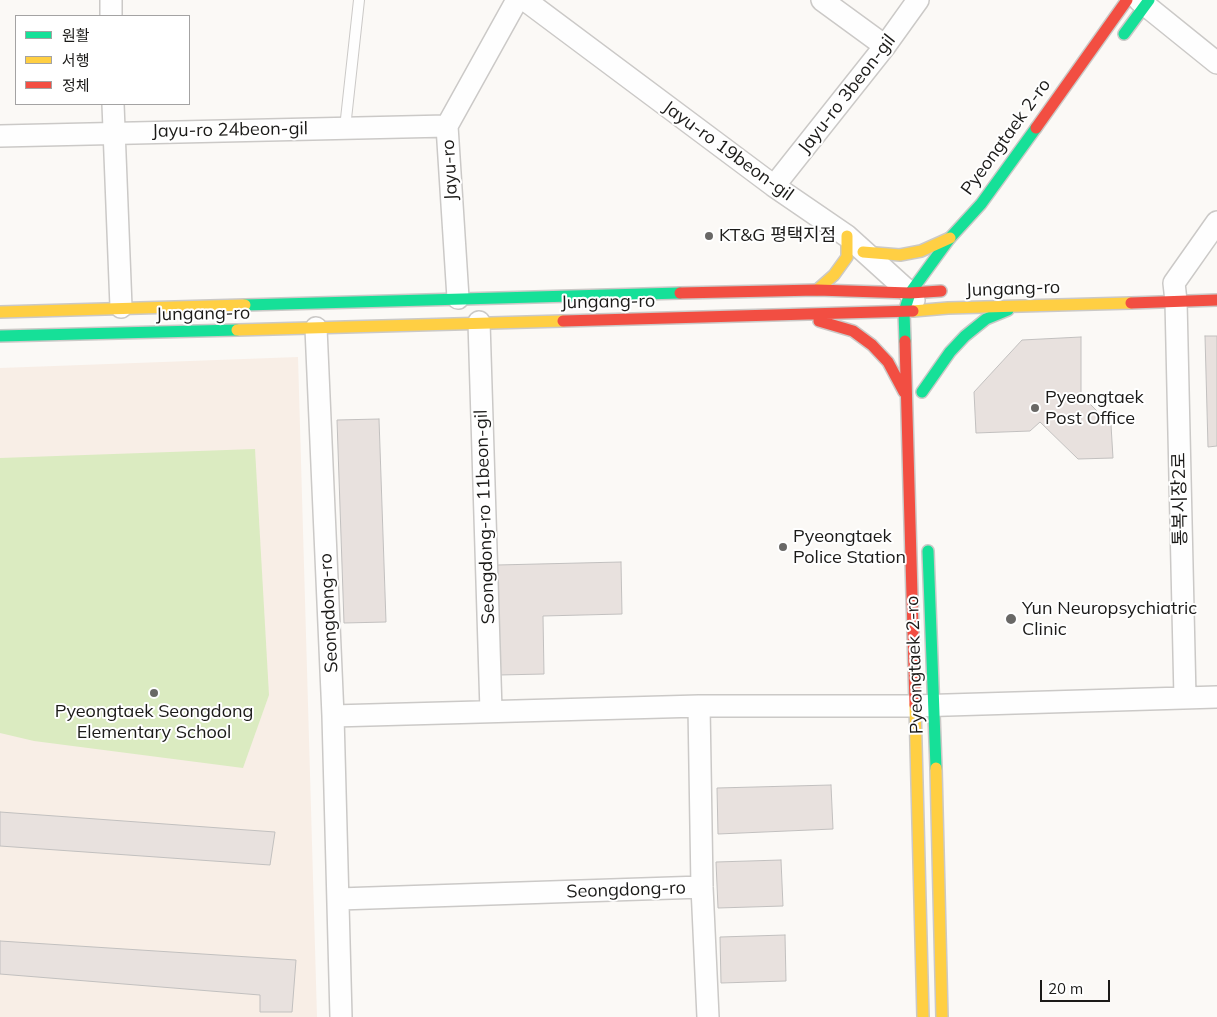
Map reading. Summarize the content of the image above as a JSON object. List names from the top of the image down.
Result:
{
  "streets": {
    "street": [
      "Jayu-ro 3beon-gil",
      "Jayu-ro 24beon-gil",
      "Pyeongtaek 2-ro",
      "Jayu-ro 19beon-gil",
      "Jayu-ro",
      "Jungang-ro",
      "통복시장2로",
      "Seongdong-ro 11beon-gil",
      "Seongdong-ro"
    ]
  },
  "crossings": [
    ["Jayu-ro 3beon-gil", "Jayu-ro 19beon-gil"],
    ["Jayu-ro 24beon-gil", "Jayu-ro"],
    ["Pyeongtaek 2-ro", "Jayu-ro 19beon-gil"],
    ["Pyeongtaek 2-ro", "Jungang-ro"],
    ["Jayu-ro 19beon-gil", "Jungang-ro"],
    ["Jayu-ro", "Jungang-ro"],
    ["Jungang-ro", "통복시장2로"],
    ["Jungang-ro", "Seongdong-ro 11beon-gil"],
    ["Jungang-ro", "Seongdong-ro"]
  ],
  "places": [
    "KT&G 평택지점",
    "Pyeongtaek Post Office",
    "Pyeongtaek Police Station",
    "Yun Neuropsychiatric Clinic",
    "Pyeongtaek Seongdong Elementary School"
  ],
  "legend": ["원활", "서행", "정체"],
  "scale_bar": "20 m"
}
